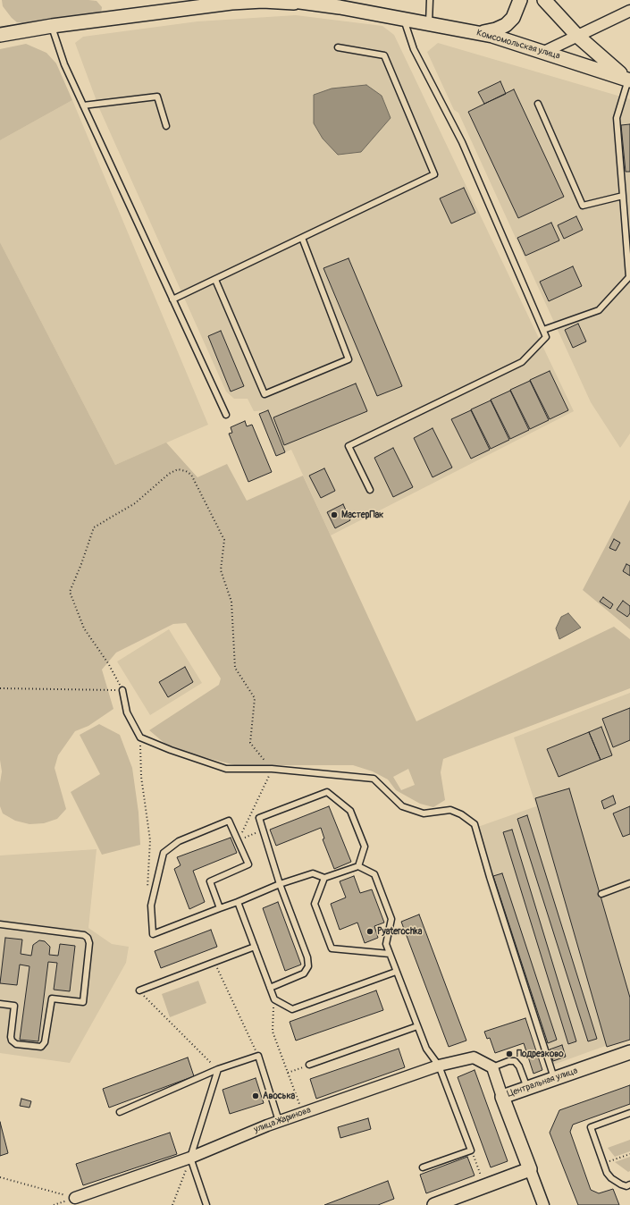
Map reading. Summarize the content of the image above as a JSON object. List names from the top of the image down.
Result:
{
  "streets": {
    "street": ["Комсомольская улица", "Центральная улица", "улица Жаринова"]
  },
  "places": [
    "МастерПак",
    "Pyaterochka",
    "Подрезково",
    "Авоська"
  ]
}
